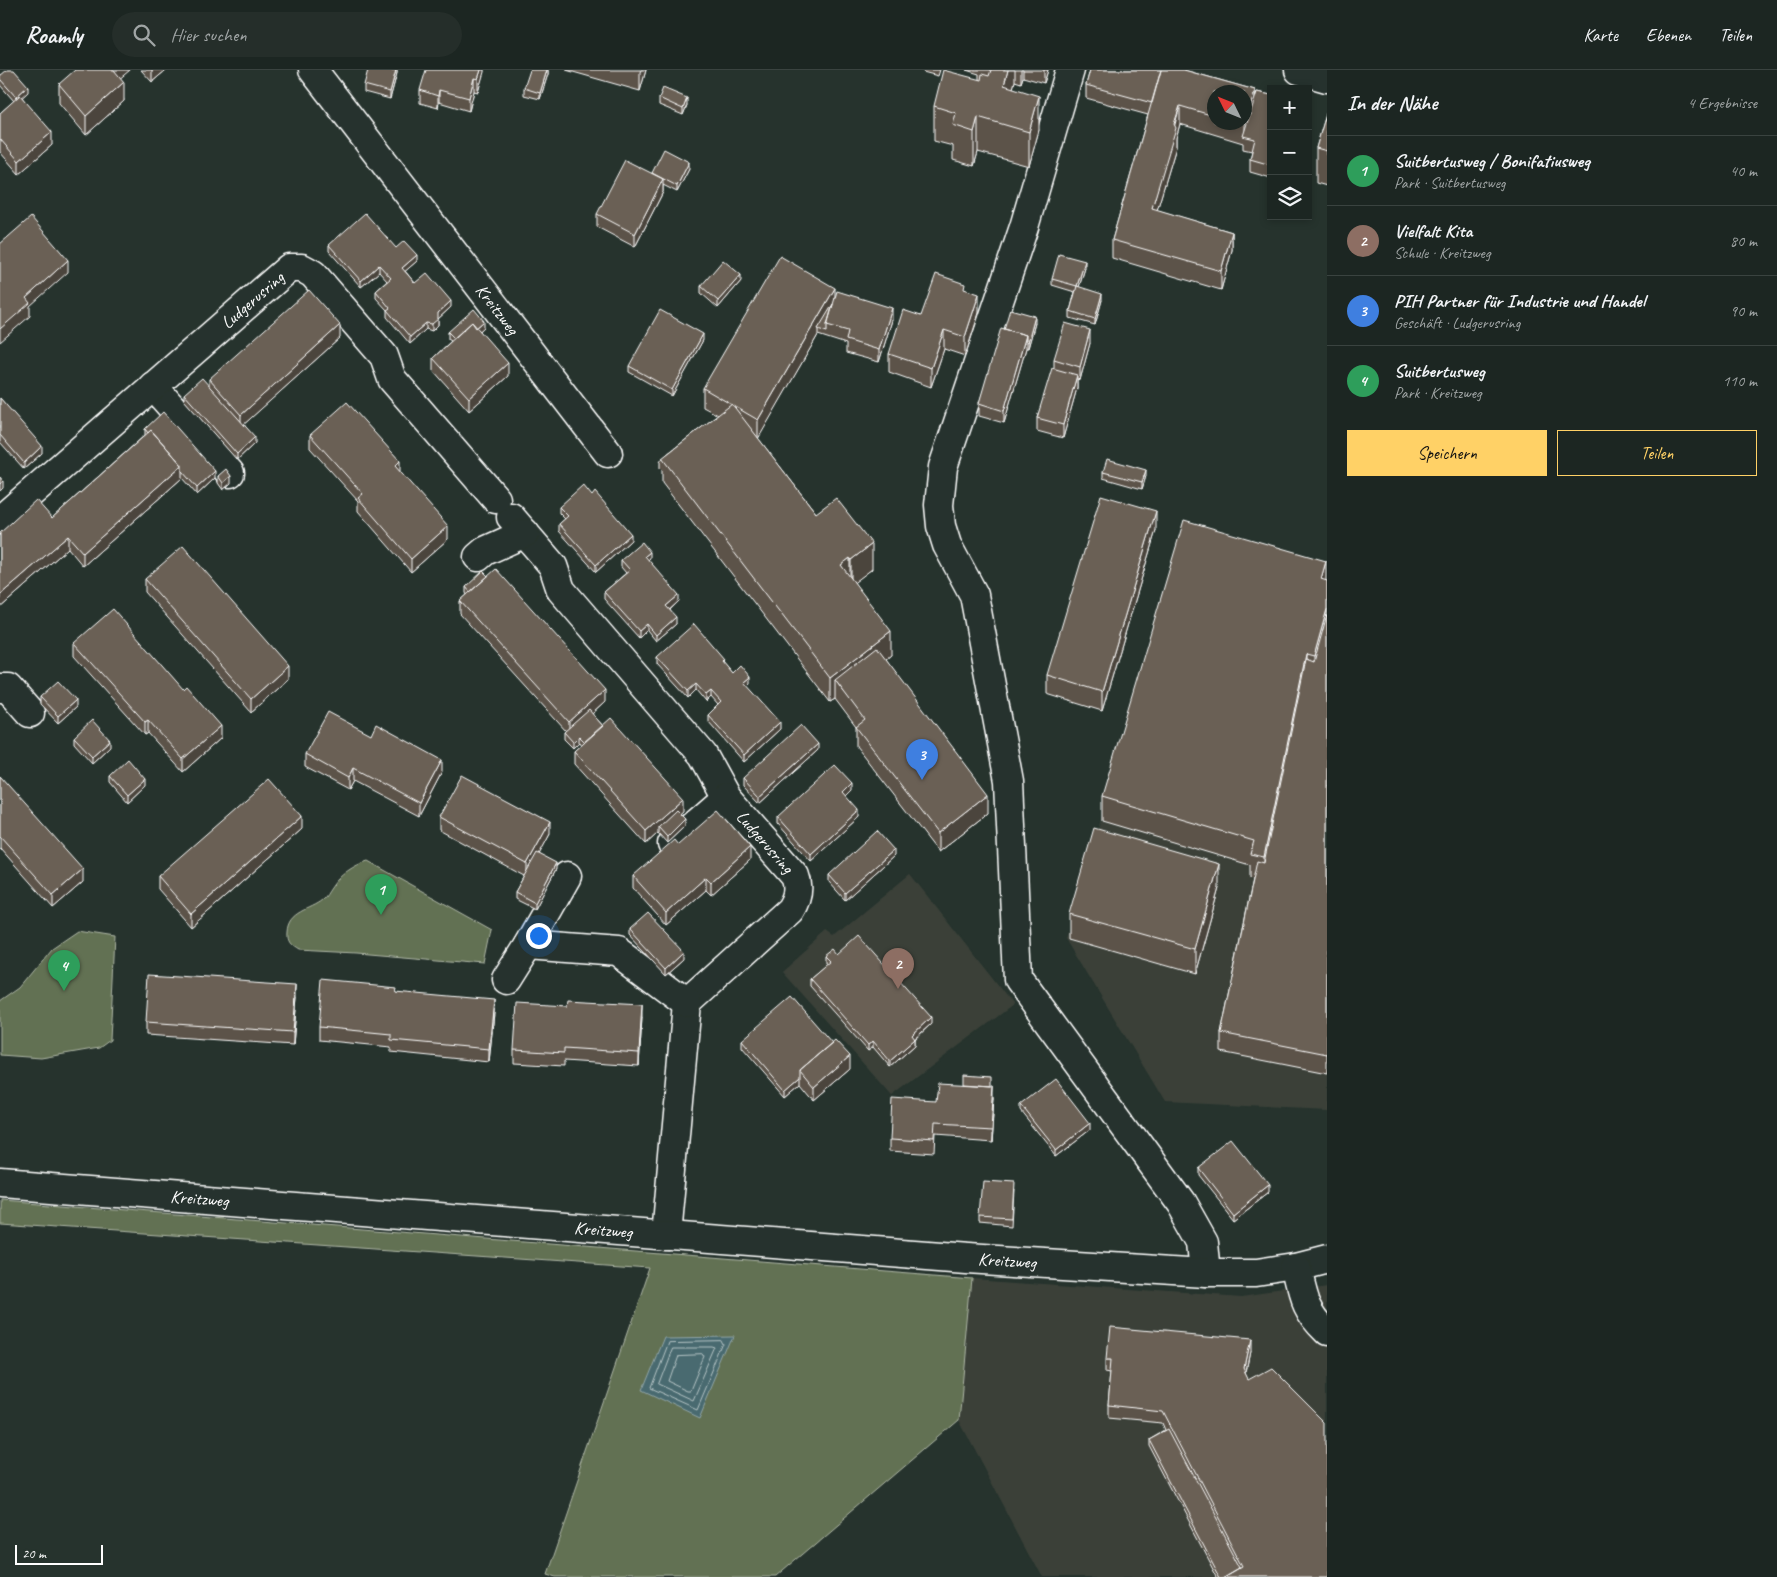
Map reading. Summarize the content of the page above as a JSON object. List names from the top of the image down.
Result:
{
  "streets": {
    "street": ["Ludgerusring", "Kreitzweg"]
  },
  "scale_bar": "20 m",
  "north": "top left",
  "page": {
    "header": "Roamly",
    "search": "Hier suchen",
    "nav": ["Karte", "Ebenen", "Teilen"],
    "heading": ["In der Nähe", "4 Ergebnisse"],
    "map_buttons": ["+", "−"],
    "list": [
      {
        "mark": "1",
        "name": "Suitbertusweg / Bonifatiusweg",
        "note": "Park · Suitbertusweg",
        "value": "40 m"
      },
      {
        "mark": "2",
        "name": "Vielfalt Kita",
        "note": "Schule · Kreitzweg",
        "value": "80 m"
      },
      {
        "mark": "3",
        "name": "PIH Partner für Industrie und Handel",
        "note": "Geschäft · Ludgerusring",
        "value": "90 m"
      },
      {
        "mark": "4",
        "name": "Suitbertusweg",
        "note": "Park · Kreitzweg",
        "value": "110 m"
      }
    ],
    "buttons": ["Speichern", "Teilen"],
    "pins": [
      "3",
      "1",
      "2",
      "4"
    ],
    "scale": "20 m"
  }
}
